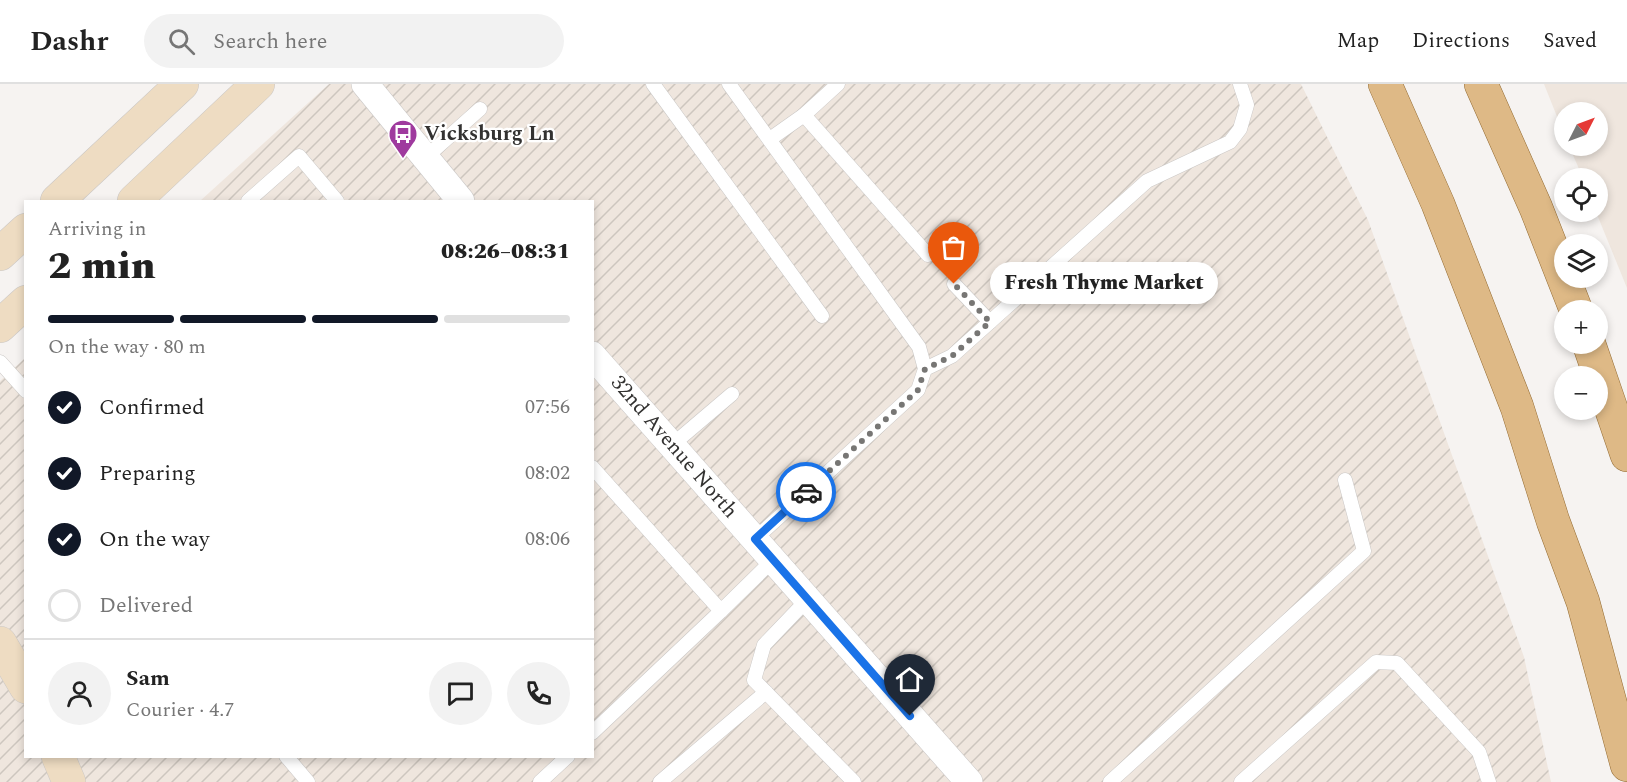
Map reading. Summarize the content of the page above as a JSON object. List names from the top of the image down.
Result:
{
  "streets": {
    "street": ["32nd Avenue North"]
  },
  "places": {
    "bus stop": ["Vicksburg Ln"],
    "other": ["Fresh Thyme Market"]
  },
  "north": "top right",
  "page": {
    "header": "Dashr",
    "search": "Search here",
    "nav": ["Map", "Directions", "Saved"],
    "map_buttons": ["+", "−"],
    "heading": ["2 min", "Arriving in", "08:26–08:31"],
    "panel": ["Sam", "Courier · 4.7"],
    "bubble": "Fresh Thyme Market",
    "bar": "On the way · 80 m",
    "list": [
      ["Confirmed", "07:56"],
      ["Preparing", "08:02"],
      ["On the way", "08:06"],
      "Delivered"
    ]
  }
}
